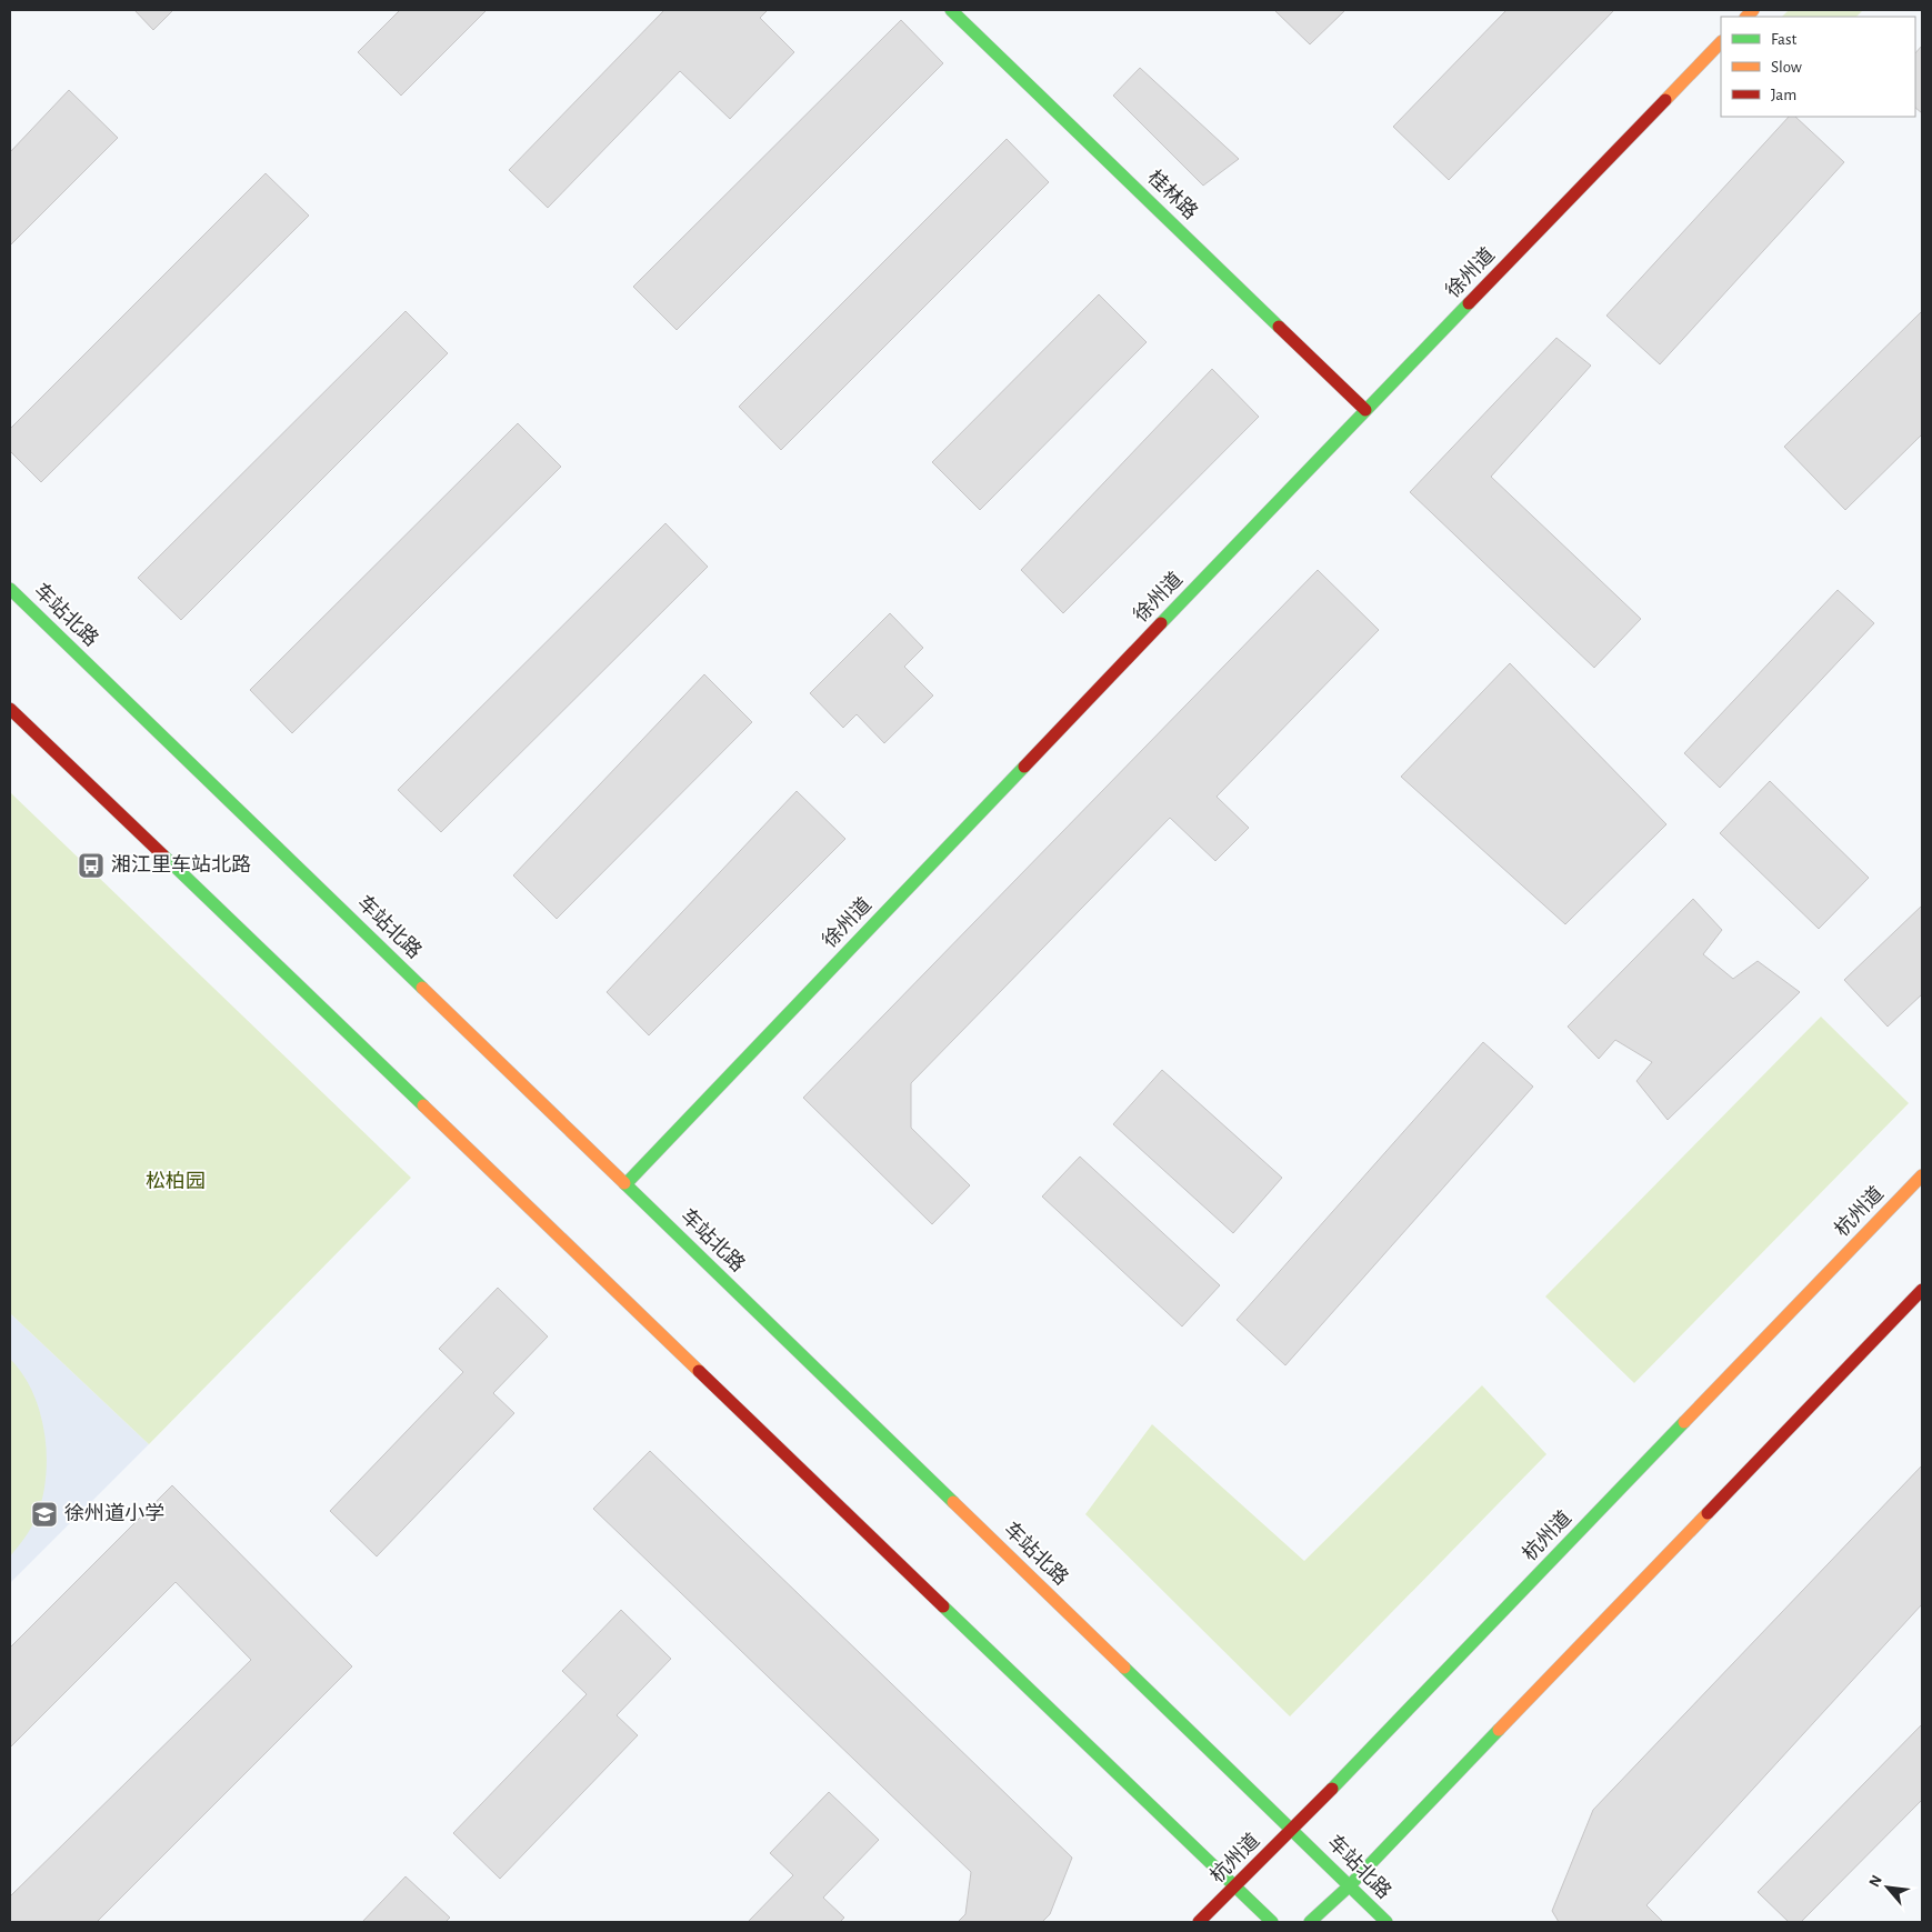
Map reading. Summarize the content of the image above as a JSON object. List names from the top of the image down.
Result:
{
  "streets": {
    "main road": [
      "桂林路",
      "徐州道",
      "车站北路",
      "杭州道"
    ]
  },
  "crossings": [
    ["桂林路", "徐州道"],
    ["徐州道", "车站北路"],
    ["车站北路", "杭州道"]
  ],
  "parks": ["松柏园"],
  "places": {
    "bus stop": ["湘江里车站北路"],
    "school or university": ["徐州道小学"]
  },
  "legend": ["Fast", "Slow", "Jam"],
  "north": "top left"
}
